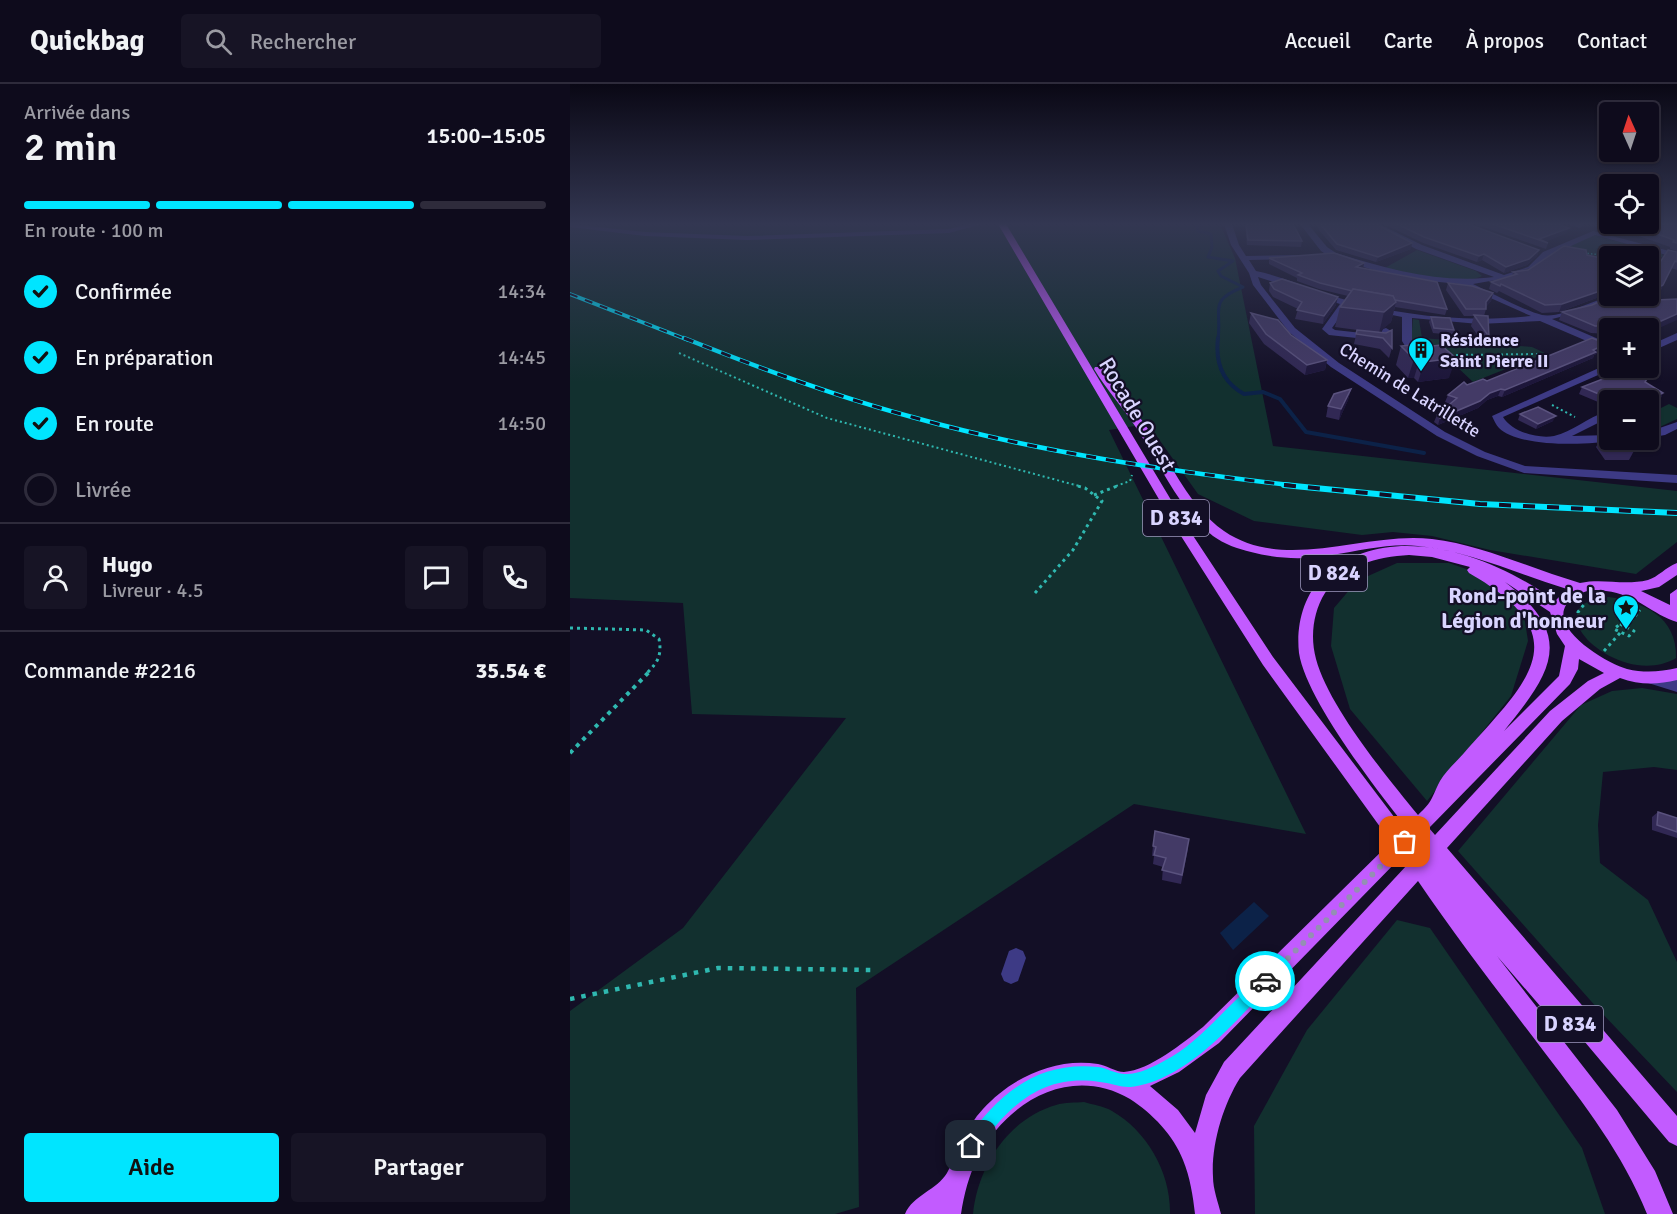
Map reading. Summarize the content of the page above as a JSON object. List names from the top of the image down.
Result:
{
  "streets": {
    "main road": ["Rocade Ouest", "D 834", "D 824"],
    "street": ["Chemin de Latrillette"]
  },
  "crossings": [
    ["Rocade Ouest", "D 824"],
    ["D 834", "D 824"]
  ],
  "places": {
    "building": ["Résidence Saint Pierre II"],
    "place": ["Rond-point de la Légion d'honneur"]
  },
  "north": "top",
  "page": {
    "header": "Quickbag",
    "search": "Rechercher",
    "nav": [
      "Accueil",
      "Carte",
      "À propos",
      "Contact"
    ],
    "heading": ["2 min", "Arrivée dans", "15:00–15:05"],
    "panel": [
      "Hugo",
      "Livreur · 4.5",
      "Commande #2216",
      "35.54 €"
    ],
    "map_buttons": ["+", "−"],
    "bar": "En route · 100 m",
    "list": [
      ["Confirmée", "14:34"],
      ["En préparation", "14:45"],
      ["En route", "14:50"],
      "Livrée"
    ],
    "buttons": ["Aide", "Partager"]
  }
}
